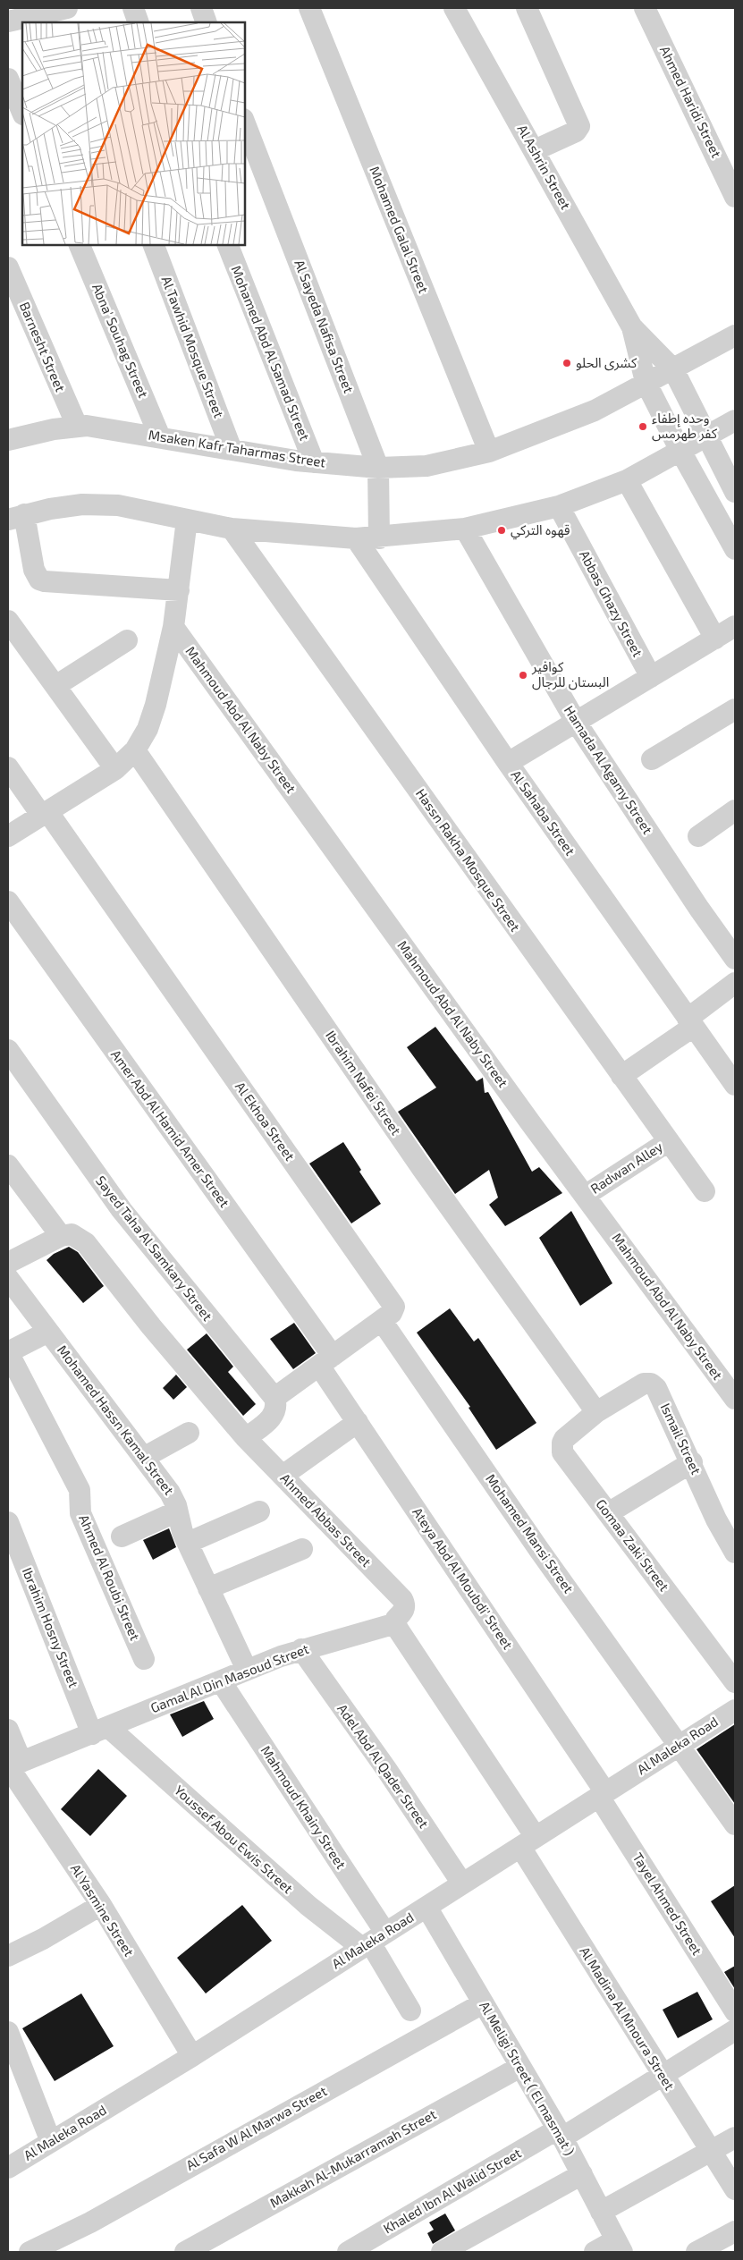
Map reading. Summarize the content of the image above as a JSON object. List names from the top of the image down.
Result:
{
  "streets": {
    "street": [
      "Ahmed Haridi Street",
      "Al Ashrin Street",
      "Mohamed Galal Street",
      "Al Sayeda Nafisa Street",
      "Abna' Souhag Street",
      "Barnesht Street",
      "Al Tawhid Mosque Street",
      "Mohamed Abd Al Samad Street",
      "Msaken Kafr Taharmas Street",
      "Abbas Ghazy Street",
      "Mahmoud Abd Al Naby Street",
      "Hamada Al Agamy Street",
      "Al Sahaba Street",
      "Hassn Rakha Mosque Street",
      "Ibrahim Nafei Street",
      "Al Ekhoa Street",
      "Amer Abd Al Hamid Amer Street",
      "Radwan Alley",
      "Sayed Taha Al Samkary Street",
      "Mohamed Hassn Kamal Street",
      "Ismail Street",
      "Ahmed Abbas Street",
      "Mohamed Mansi Street",
      "Gomaa Zaki Street",
      "Ahmed Al Roubi Street",
      "Ateya Abd Al Moubdi' Street",
      "Ibrahim Hosny Street",
      "Gamal Al Din Masoud Street",
      "Al Maleka Road",
      "Adel Abd Al Qader Street",
      "Mahmoud Khairy Street",
      "Youssef Abou Ewis Street",
      "Tayel Ahmed Street",
      "Al Yasmine Street",
      "Al Madina Al Mnoura Street",
      "Al Meligi Street ( El masmat )",
      "Al Safa W Al Marwa Street",
      "Makkah Al-Mukarramah Street",
      "Khaled Ibn Al Walid Street"
    ]
  },
  "crossings": [
    ["Al Ashrin Street", "Msaken Kafr Taharmas Street"],
    ["Mohamed Galal Street", "Msaken Kafr Taharmas Street"],
    ["Al Sayeda Nafisa Street", "Msaken Kafr Taharmas Street"],
    ["Abna' Souhag Street", "Msaken Kafr Taharmas Street"],
    ["Barnesht Street", "Msaken Kafr Taharmas Street"],
    ["Al Tawhid Mosque Street", "Msaken Kafr Taharmas Street"],
    ["Mohamed Abd Al Samad Street", "Msaken Kafr Taharmas Street"],
    ["Mahmoud Abd Al Naby Street", "Radwan Alley"],
    ["Hassn Rakha Mosque Street", "Radwan Alley"],
    ["Ibrahim Nafei Street", "Ismail Street"],
    ["Ibrahim Nafei Street", "Gomaa Zaki Street"],
    ["Al Ekhoa Street", "Amer Abd Al Hamid Amer Street"],
    ["Al Ekhoa Street", "Sayed Taha Al Samkary Street"],
    ["Al Ekhoa Street", "Mohamed Mansi Street"],
    ["Al Ekhoa Street", "Ateya Abd Al Moubdi' Street"],
    ["Amer Abd Al Hamid Amer Street", "Ateya Abd Al Moubdi' Street"],
    ["Mohamed Hassn Kamal Street", "Gamal Al Din Masoud Street"],
    ["Ismail Street", "Gomaa Zaki Street"],
    ["Ahmed Abbas Street", "Gamal Al Din Masoud Street"],
    ["Mohamed Mansi Street", "Al Maleka Road"],
    ["Ateya Abd Al Moubdi' Street", "Al Maleka Road"],
    ["Ateya Abd Al Moubdi' Street", "Tayel Ahmed Street"],
    ["Ibrahim Hosny Street", "Gamal Al Din Masoud Street"],
    ["Ibrahim Hosny Street", "Youssef Abou Ewis Street"],
    ["Gamal Al Din Masoud Street", "Adel Abd Al Qader Street"],
    ["Gamal Al Din Masoud Street", "Mahmoud Khairy Street"],
    ["Gamal Al Din Masoud Street", "Youssef Abou Ewis Street"],
    ["Gamal Al Din Masoud Street", "Al Yasmine Street"],
    ["Al Maleka Road", "Adel Abd Al Qader Street"],
    ["Al Maleka Road", "Mahmoud Khairy Street"],
    ["Al Maleka Road", "Youssef Abou Ewis Street"],
    ["Al Maleka Road", "Tayel Ahmed Street"],
    ["Al Maleka Road", "Al Yasmine Street"],
    ["Al Maleka Road", "Al Madina Al Mnoura Street"],
    ["Al Maleka Road", "Al Meligi Street ( El masmat )"],
    ["Mahmoud Khairy Street", "Youssef Abou Ewis Street"],
    ["Al Madina Al Mnoura Street", "Khaled Ibn Al Walid Street"],
    ["Al Meligi Street ( El masmat )", "Al Safa W Al Marwa Street"],
    ["Al Meligi Street ( El masmat )", "Makkah Al-Mukarramah Street"],
    ["Al Meligi Street ( El masmat )", "Khaled Ibn Al Walid Street"]
  ],
  "places": [
    "كشرى الحلو",
    "وحده إطفاء كفر طهرمس",
    "قهوه التركي",
    "كوافير البستان للرجال"
  ]
}
